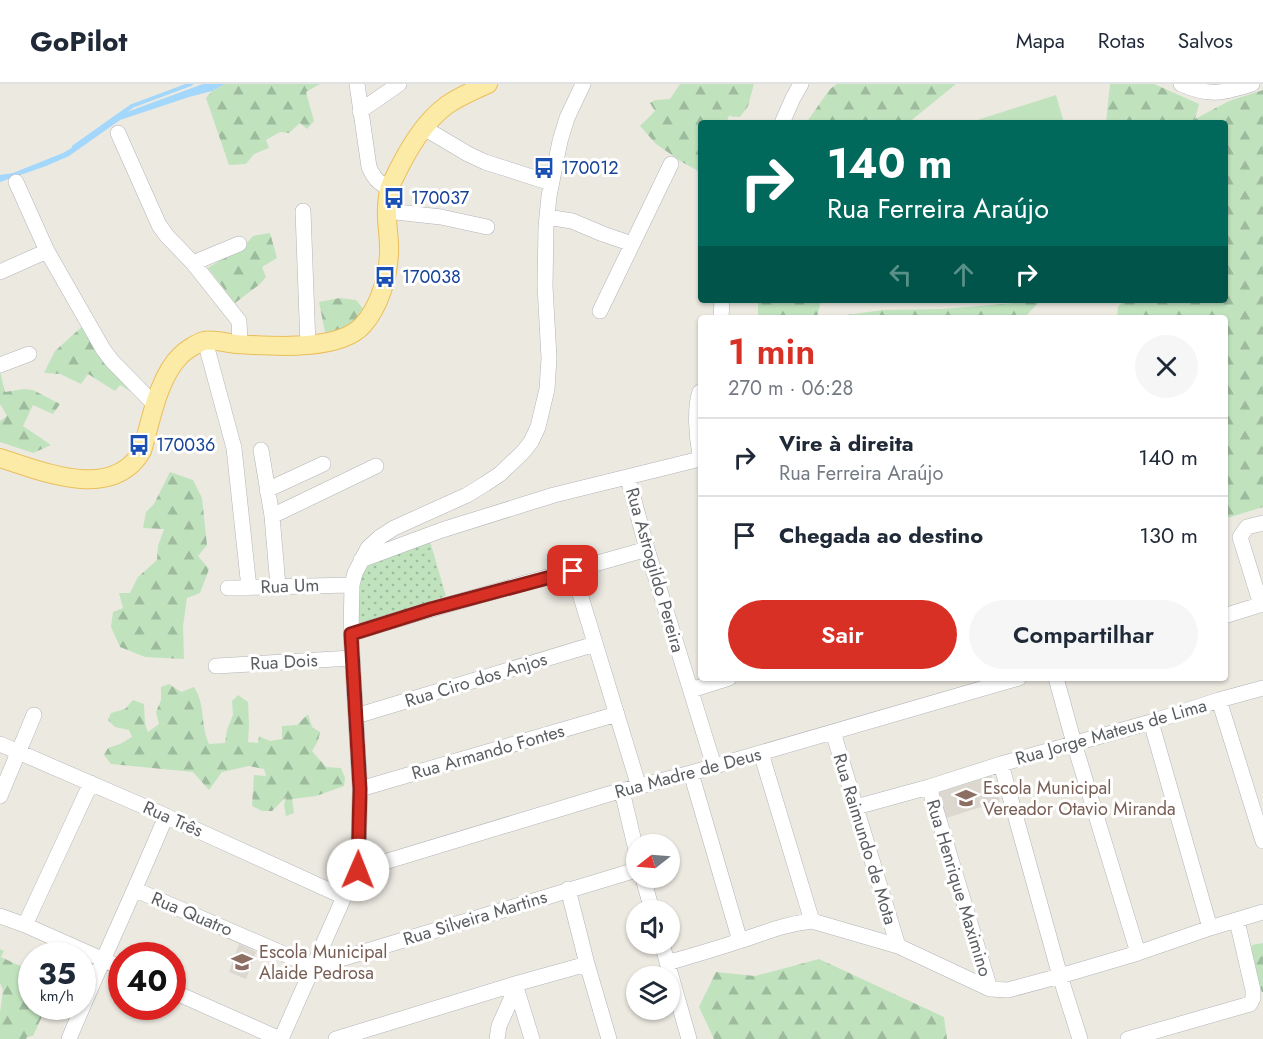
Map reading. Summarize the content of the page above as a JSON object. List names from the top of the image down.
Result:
{
  "streets": {
    "street": [
      "Rua Astrogildo Pereira",
      "Rua Um",
      "Rua Dois",
      "Rua Ciro dos Anjos",
      "Rua Jorge Mateus de Lima",
      "Rua Armando Fontes",
      "Rua Madre de Deus",
      "Rua Três",
      "Rua Raimundo de Mota",
      "Rua Henrique Maximino",
      "Rua Quatro",
      "Rua Silveira Martins"
    ]
  },
  "crossings": [
    ["Rua Astrogildo Pereira", "Rua Madre de Deus"],
    ["Rua Jorge Mateus de Lima", "Rua Raimundo de Mota"],
    ["Rua Jorge Mateus de Lima", "Rua Henrique Maximino"],
    ["Rua Madre de Deus", "Rua Raimundo de Mota"],
    ["Rua Quatro", "Rua Silveira Martins"]
  ],
  "places": {
    "bus stop": [
      "170012",
      "170037",
      "170038",
      "170036"
    ],
    "school or university": ["Escola Municipal Vereador Otavio Miranda", "Escola Municipal Alaide Pedrosa"]
  },
  "north": "left",
  "page": {
    "header": "GoPilot",
    "nav": ["Mapa", "Rotas", "Salvos"],
    "turn": ["140 m", "Rua Ferreira Araújo"],
    "heading": ["1 min", "270 m · 06:28"],
    "list": [
      {
        "name": "Vire à direita",
        "note": "Rua Ferreira Araújo",
        "value": "140 m"
      },
      {
        "name": "Chegada ao destino",
        "value": "130 m"
      }
    ],
    "buttons": ["Sair", "Compartilhar"],
    "speed": "35 km/h",
    "limit": "40"
  }
}
